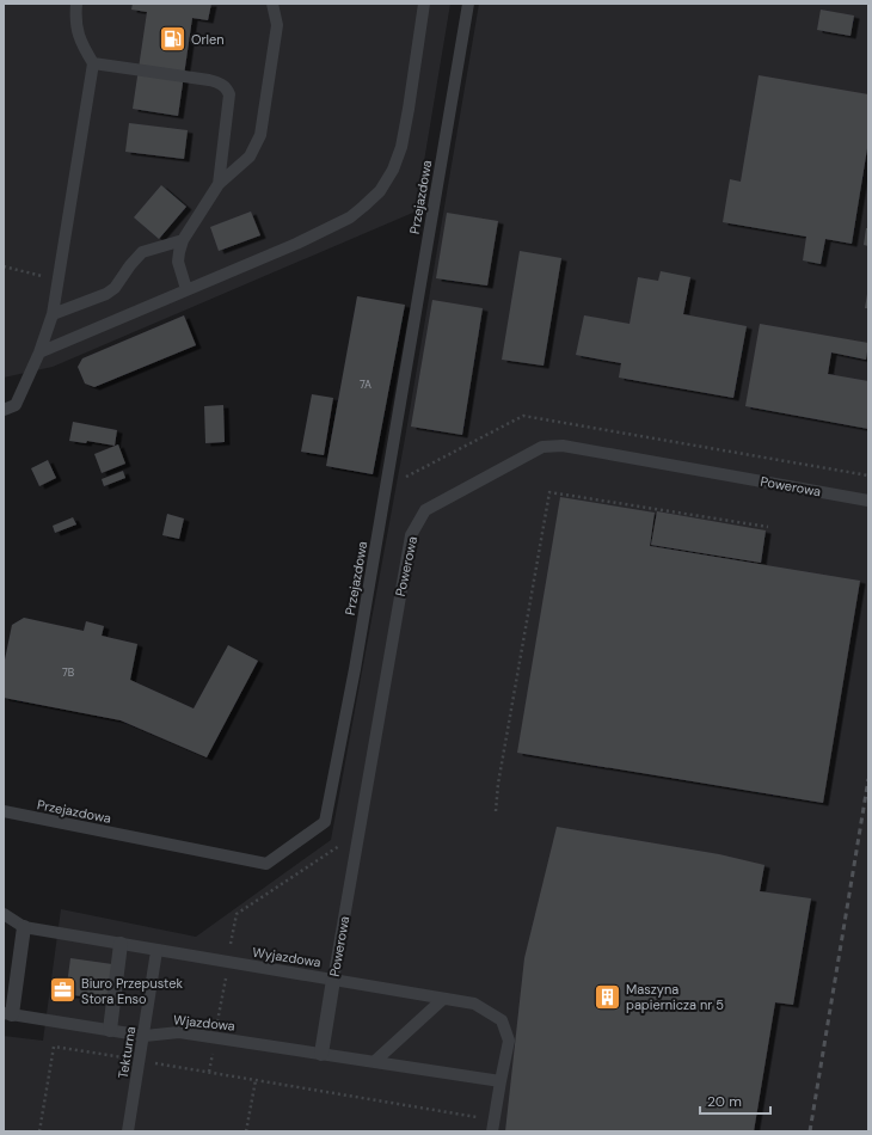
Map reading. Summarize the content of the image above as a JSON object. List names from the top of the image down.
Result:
{
  "streets": {
    "street": ["Powerowa"],
    "lane": [
      "Przejazdowa",
      "Wyjazdowa",
      "Wjazdowa",
      "Tekturna"
    ]
  },
  "crossings": [
    ["Powerowa", "Wyjazdowa"],
    ["Powerowa", "Wjazdowa"],
    ["Wyjazdowa", "Wjazdowa"],
    ["Wyjazdowa", "Tekturna"],
    ["Wjazdowa", "Tekturna"]
  ],
  "places": {
    "fuel station": ["Orlen"],
    "office": ["Biuro Przepustek Stora Enso"],
    "building": ["Maszyna papiernicza nr 5"]
  },
  "house_numbers": ["7A", "7B"],
  "scale_bar": "20 m"
}
